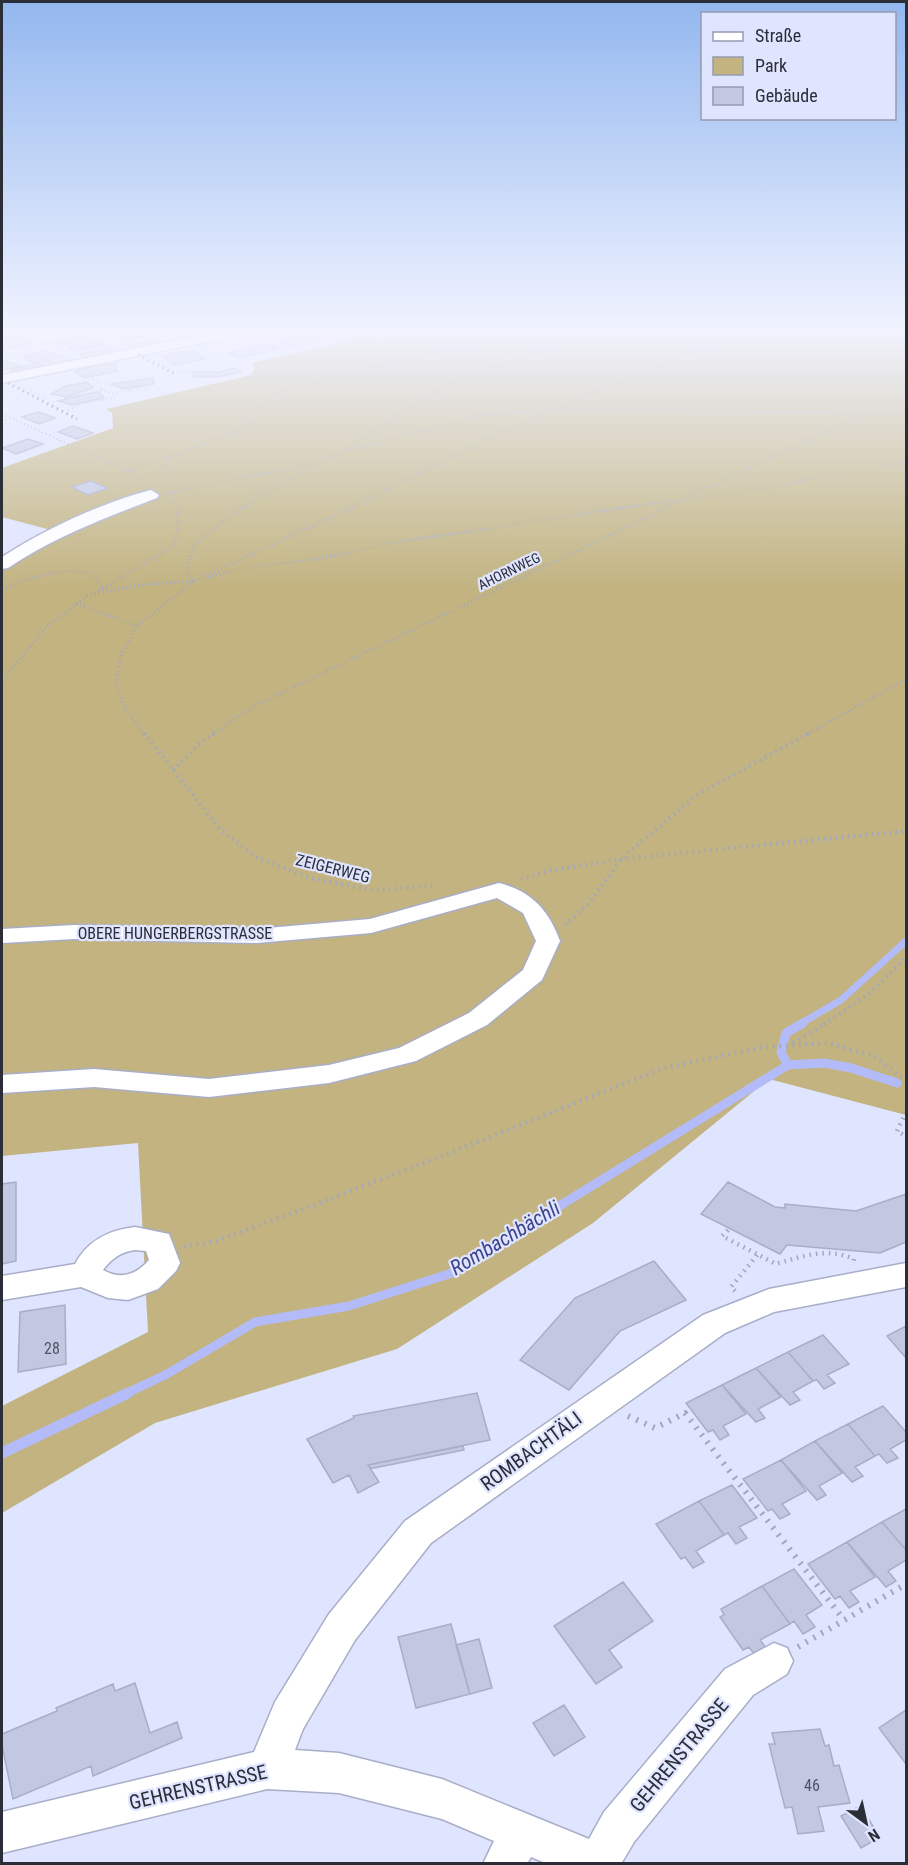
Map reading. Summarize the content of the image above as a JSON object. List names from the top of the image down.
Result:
{
  "streets": {
    "street": ["OBERE HUNGERBERGSTRASSE", "ROMBACHTÄLI", "GEHRENSTRASSE"],
    "path": ["AHORNWEG", "ZEIGERWEG"]
  },
  "crossings": [
    ["AHORNWEG", "ZEIGERWEG"],
    ["ROMBACHTÄLI", "GEHRENSTRASSE"]
  ],
  "water": ["Rombachbächli"],
  "house_numbers": ["28", "46"],
  "legend": ["Straße", "Park", "Gebäude"],
  "north": "bottom right"
}
